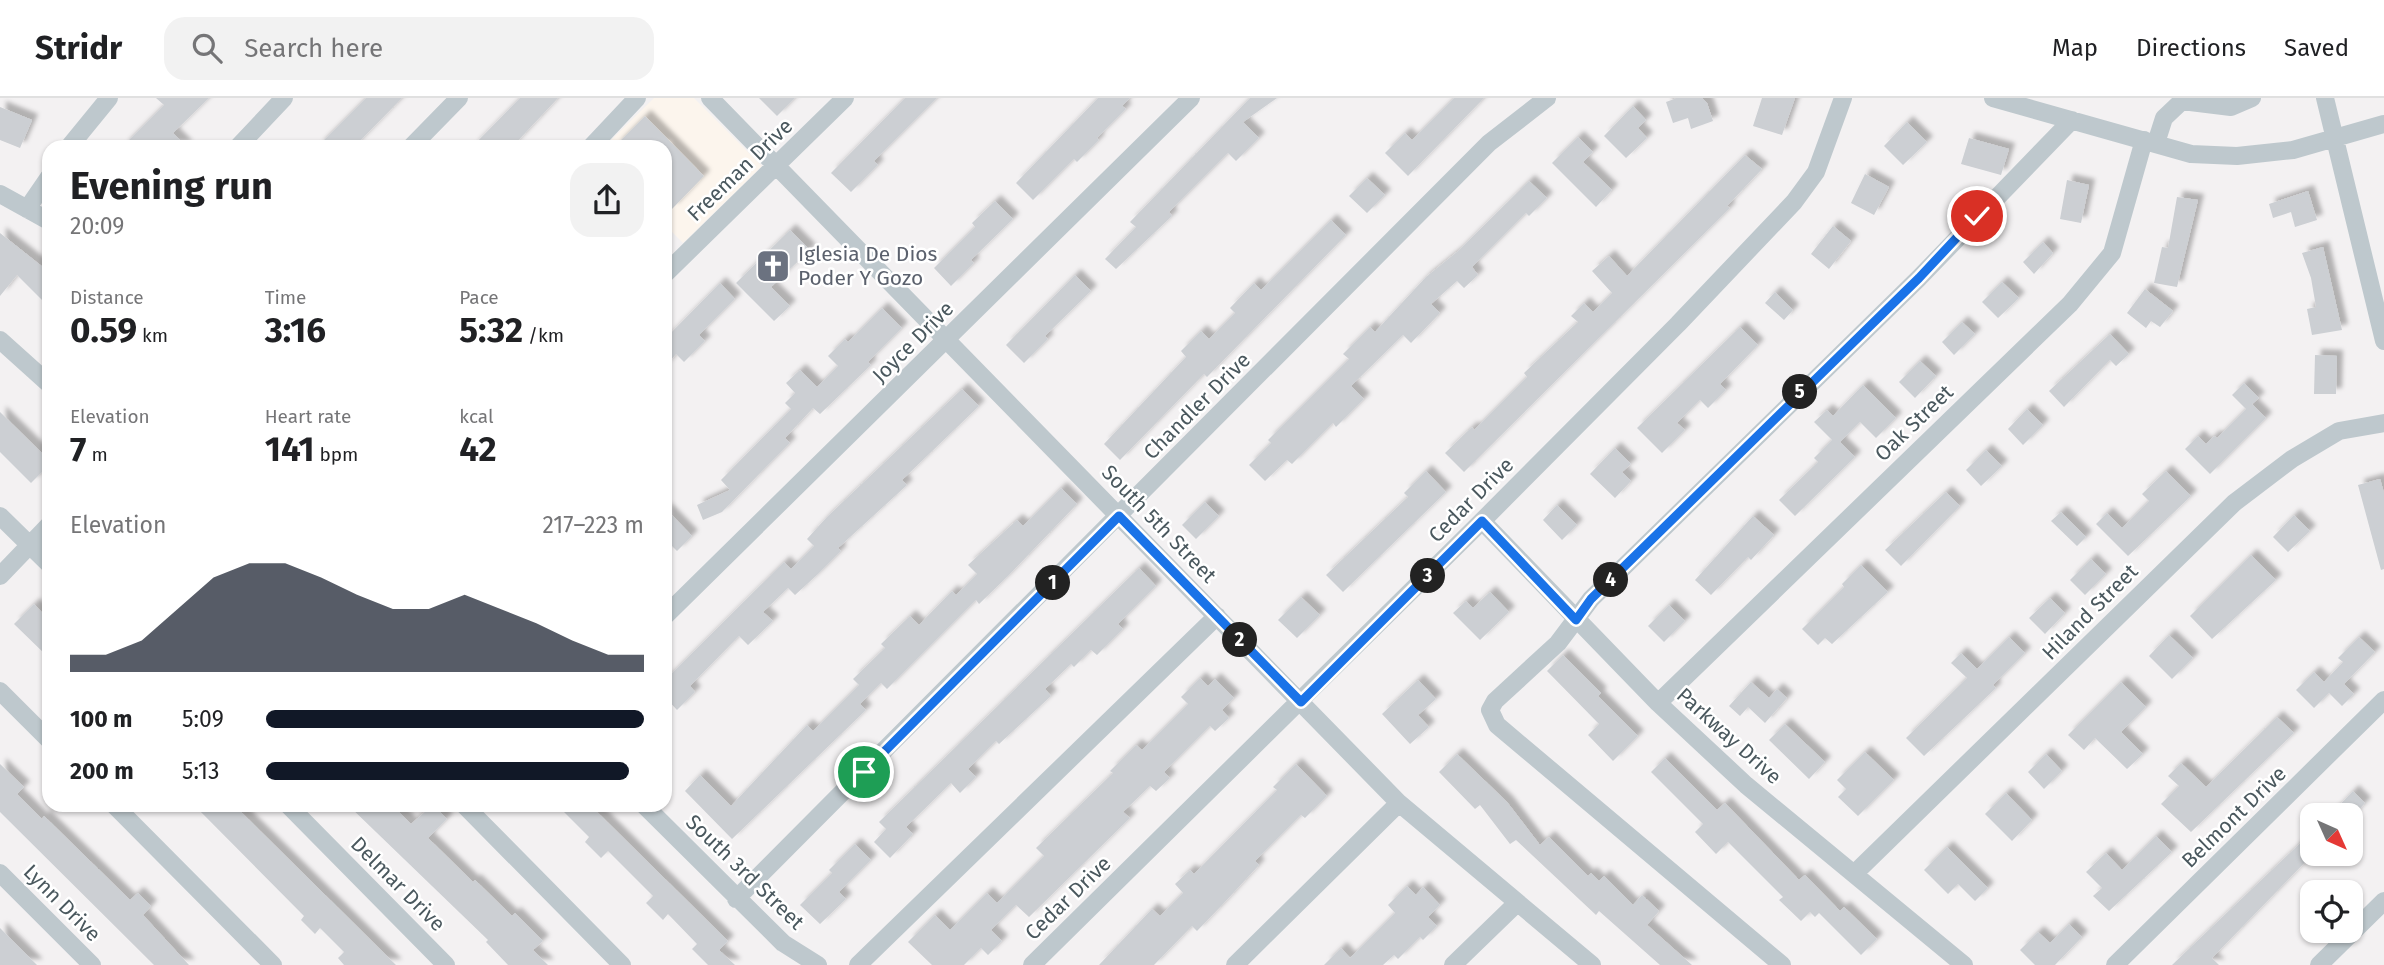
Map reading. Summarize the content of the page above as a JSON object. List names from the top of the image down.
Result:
{
  "streets": {
    "street": [
      "Freeman Drive",
      "Joyce Drive",
      "Chandler Drive",
      "Oak Street",
      "Cedar Drive",
      "South 5th Street",
      "Hiland Street",
      "Parkway Drive",
      "Belmont Drive",
      "South 3rd Street",
      "Delmar Drive",
      "Lynn Drive"
    ]
  },
  "crossings": [
    ["Freeman Drive", "South 5th Street"],
    ["Joyce Drive", "South 5th Street"],
    ["Chandler Drive", "South 5th Street"],
    ["Chandler Drive", "South 3rd Street"],
    ["Oak Street", "Parkway Drive"],
    ["Cedar Drive", "South 5th Street"],
    ["Cedar Drive", "Parkway Drive"],
    ["Hiland Street", "Parkway Drive"]
  ],
  "places": {
    "church": ["Iglesia De Dios Poder Y Gozo"]
  },
  "north": "bottom right",
  "page": {
    "header": "Stridr",
    "search": "Search here",
    "nav": ["Map", "Directions", "Saved"],
    "heading": ["Evening run", "20:09"],
    "stats": [
      ["Distance", "0.59 km"],
      ["Time", "3:16"],
      ["Pace", "5:32 /km"],
      ["Elevation", "7 m"],
      ["Heart rate", "141 bpm"],
      ["kcal", "42"]
    ],
    "pins": [
      "5",
      "3",
      "4",
      "1",
      "2"
    ],
    "chart": ["Elevation", "217–223 m"],
    "list": [
      {
        "name": "100 m",
        "note": "5:09"
      },
      {
        "name": "200 m",
        "note": "5:13"
      }
    ]
  }
}
